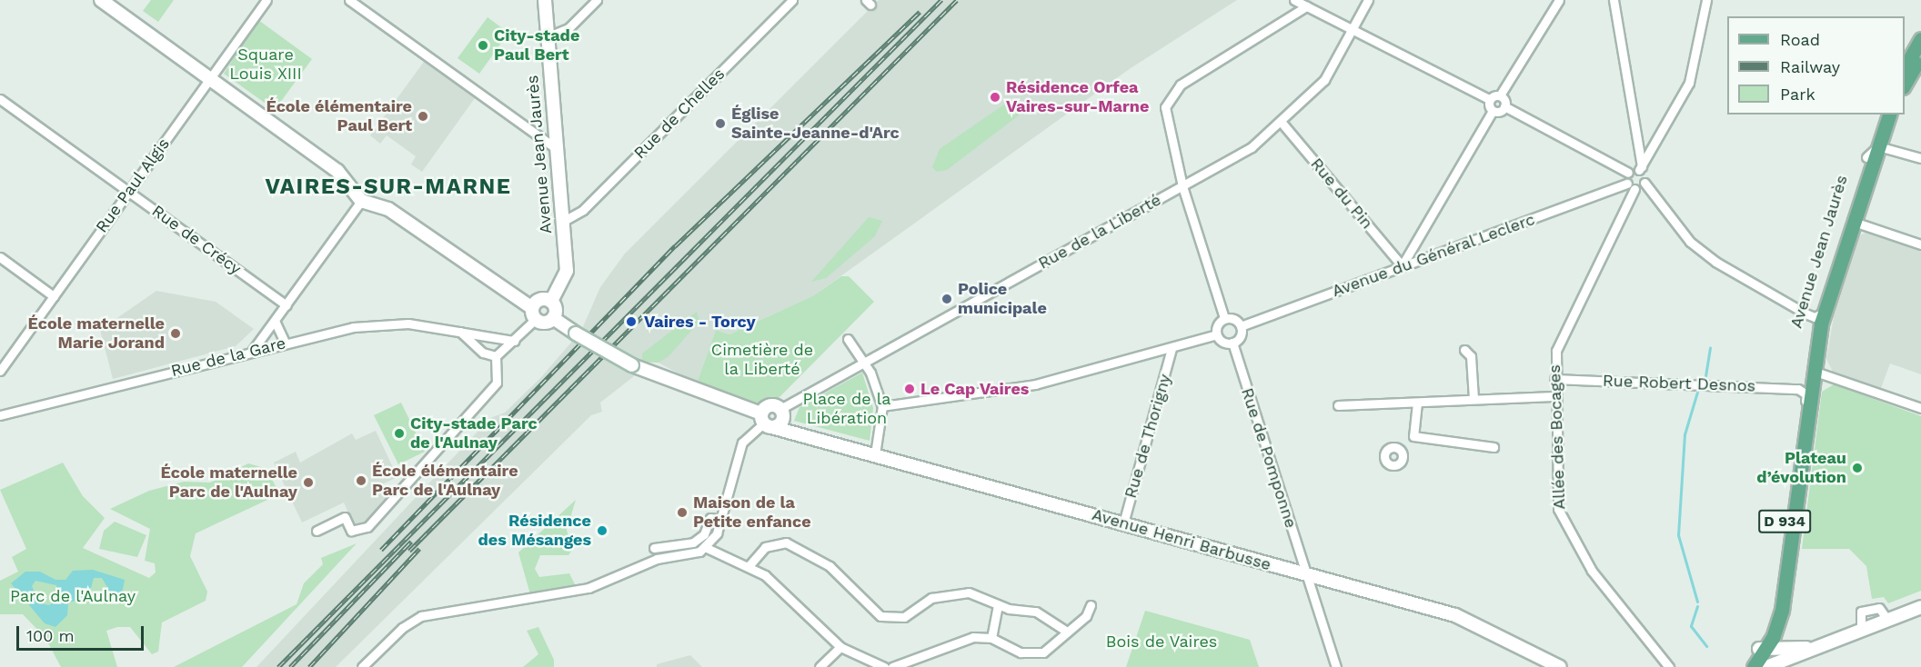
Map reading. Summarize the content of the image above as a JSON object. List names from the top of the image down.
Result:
{
  "streets": {
    "main road": ["Avenue Jean Jaurès", "D 934", "Avenue Henri Barbusse"],
    "street": [
      "Rue de Chelles",
      "Rue Paul Algis",
      "Rue du Pin",
      "Rue de la Liberté",
      "Rue de Crécy",
      "Avenue du Général Leclerc",
      "Rue de la Gare",
      "Rue Robert Desnos",
      "Rue de Thorigny",
      "Allée des Bocages",
      "Rue de Pomponne"
    ]
  },
  "crossings": [
    ["Rue de Chelles", "Avenue Jean Jaurès"],
    ["Avenue Jean Jaurès", "Rue Robert Desnos"],
    ["Avenue Jean Jaurès", "D 934"],
    ["Rue Paul Algis", "Rue de Crécy"],
    ["Rue du Pin", "Rue de la Liberté"],
    ["Rue du Pin", "Avenue du Général Leclerc"],
    ["Rue de la Liberté", "Avenue Henri Barbusse"],
    ["Avenue du Général Leclerc", "Allée des Bocages"],
    ["Rue Robert Desnos", "Allée des Bocages"],
    ["Rue Robert Desnos", "D 934"],
    ["Rue de Thorigny", "Avenue Henri Barbusse"],
    ["Rue de Pomponne", "Avenue Henri Barbusse"]
  ],
  "districts": ["VAIRES-SUR-MARNE"],
  "parks": [
    "Square Louis XIII",
    "Cimetière de la Liberté",
    "Place de la Libération",
    "Parc de l'Aulnay",
    "Bois de Vaires"
  ],
  "places": [
    "City-stade Paul Bert",
    "Résidence Orfea Vaires-sur-Marne",
    "École élémentaire Paul Bert",
    "Église Sainte-Jeanne-d'Arc",
    "Police municipale",
    "Vaires - Torcy",
    "École maternelle Marie Jorand",
    "Le Cap Vaires",
    "City-stade Parc de l'Aulnay",
    "Plateau d’évolution",
    "École élémentaire Parc de l'Aulnay",
    "École maternelle Parc de l'Aulnay",
    "Maison de la Petite enfance",
    "Résidence des Mésanges"
  ],
  "legend": ["Road", "Railway", "Park"],
  "scale_bar": "100 m"
}
